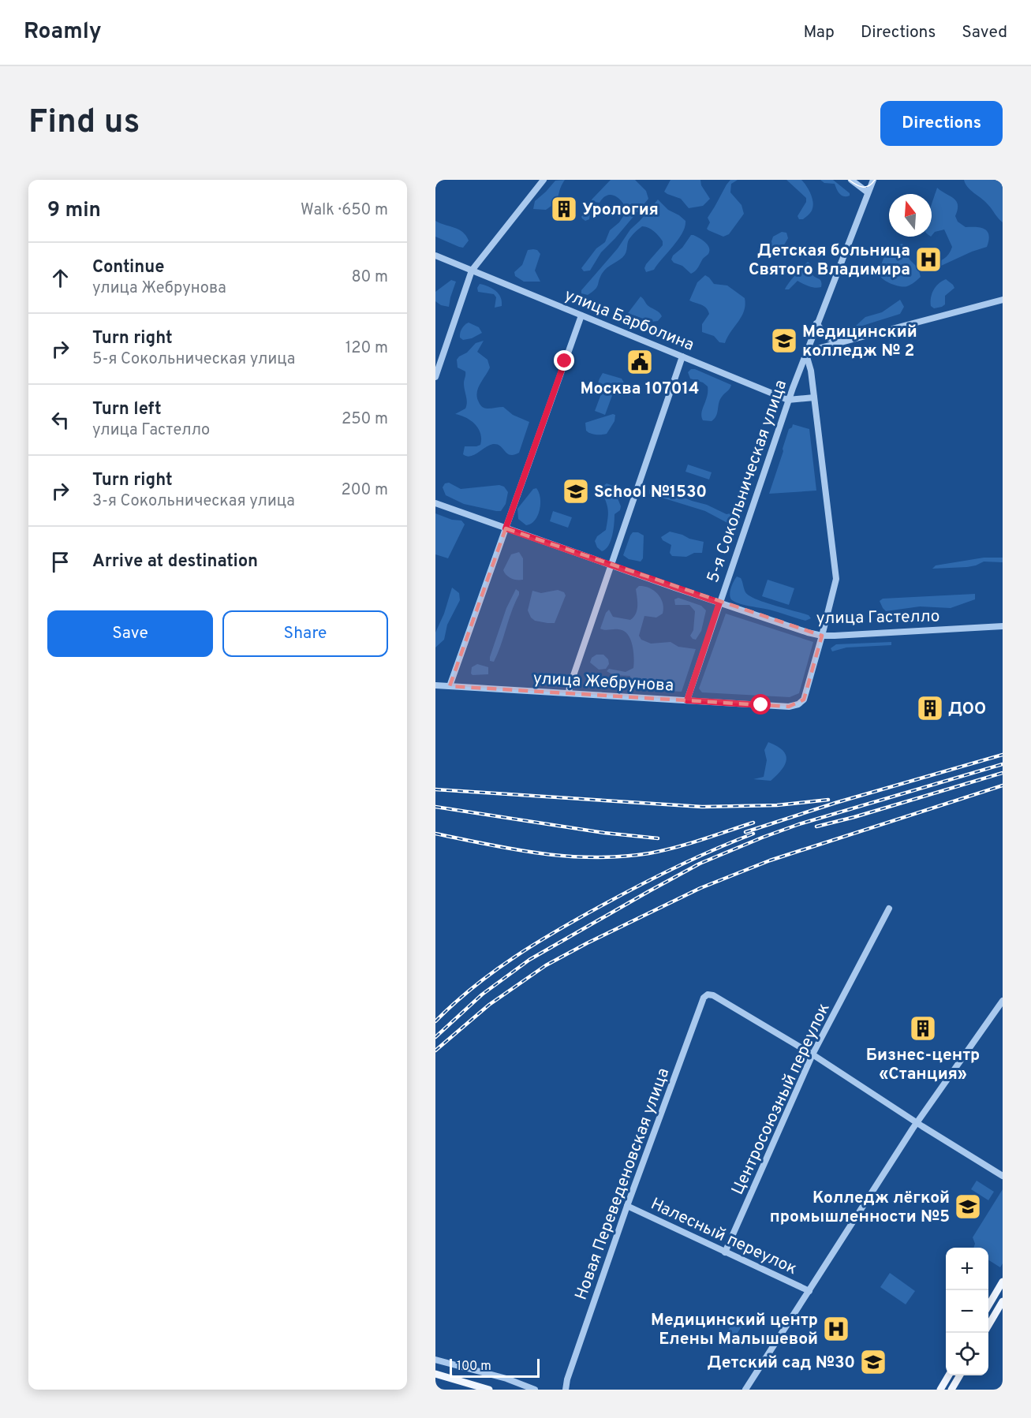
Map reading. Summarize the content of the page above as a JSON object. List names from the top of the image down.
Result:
{
  "streets": {
    "street": [
      "улица Барболина",
      "5-я Сокольническая улица",
      "улица Гастелло",
      "улица Жебрунова",
      "Центросоюзный переулок",
      "Новая Переведеновская улица",
      "Налесный переулок"
    ]
  },
  "crossings": [
    ["улица Барболина", "5-я Сокольническая улица"],
    ["5-я Сокольническая улица", "улица Гастелло"],
    ["5-я Сокольническая улица", "улица Жебрунова"],
    ["улица Гастелло", "улица Жебрунова"],
    ["Центросоюзный переулок", "Новая Переведеновская улица"],
    ["Центросоюзный переулок", "Налесный переулок"],
    ["Новая Переведеновская улица", "Налесный переулок"]
  ],
  "places": {
    "building": ["Урология", "ДОО", "Бизнес-центр «Станция»"],
    "hospital": ["Детская больница Святого Владимира", "Медицинский центр Елены Малышевой"],
    "school or university": [
      "Медицинский колледж № 2",
      "School №1530",
      "Колледж лёгкой промышленности №5",
      "Детский сад №30"
    ],
    "public building": ["Москва 107014"]
  },
  "scale_bar": "100 m",
  "north": "top",
  "page": {
    "header": "Roamly",
    "nav": ["Map", "Directions", "Saved"],
    "buttons": [
      "Directions",
      ["Save", "Share"]
    ],
    "title": "Find us",
    "heading": ["9 min", "Walk · 650 m"],
    "list": [
      ["Continue", "улица Жебрунова", "80 m"],
      ["Turn right", "5-я Сокольническая улица", "120 m"],
      ["Turn left", "улица Гастелло", "250 m"],
      ["Turn right", "3-я Сокольническая улица", "200 m"],
      "Arrive at destination"
    ],
    "map_buttons": ["+", "−"],
    "scale": "100 m"
  }
}
